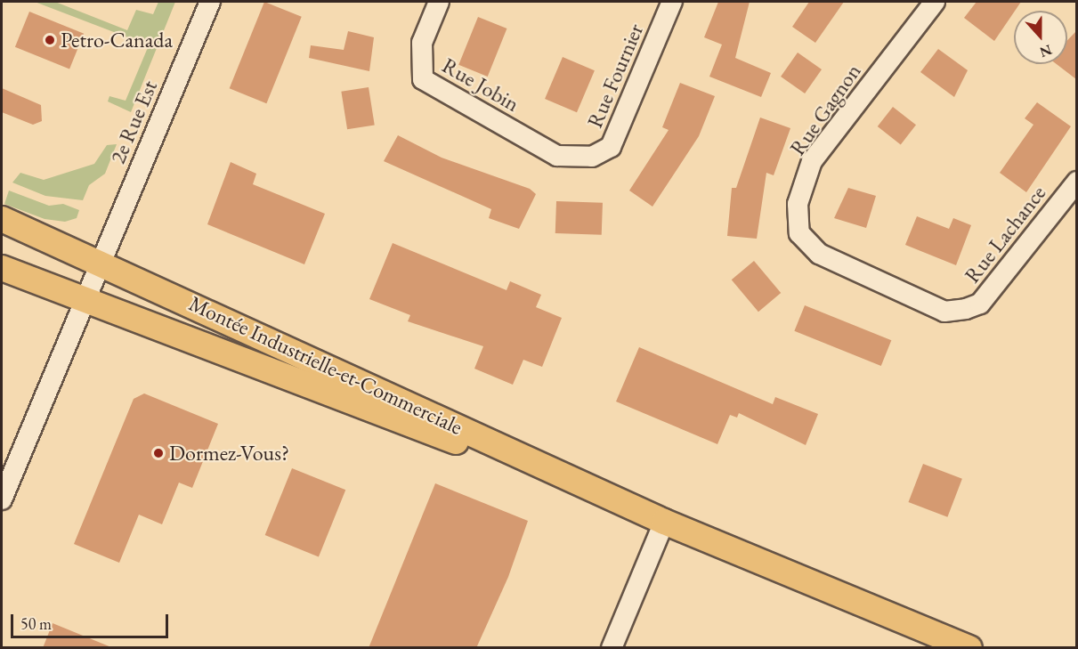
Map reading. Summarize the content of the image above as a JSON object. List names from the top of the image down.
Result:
{
  "streets": {
    "main road": ["Montée Industrielle-et-Commerciale"],
    "street": [
      "Rue Fournier",
      "Rue Jobin",
      "Rue Gagnon",
      "2e Rue Est",
      "Rue Lachance"
    ]
  },
  "crossings": [
    ["Rue Fournier", "Rue Jobin"],
    ["Rue Gagnon", "Rue Lachance"],
    ["2e Rue Est", "Montée Industrielle-et-Commerciale"]
  ],
  "places": ["Petro-Canada", "Dormez-Vous?"],
  "scale_bar": "50 m",
  "north": "bottom"
}
